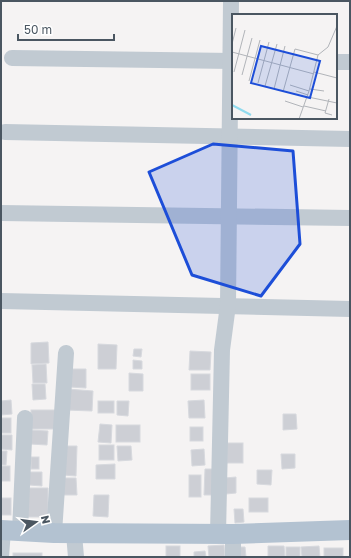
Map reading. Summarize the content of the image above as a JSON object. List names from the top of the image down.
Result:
{
  "scale_bar": "50 m",
  "north": "right"
}
